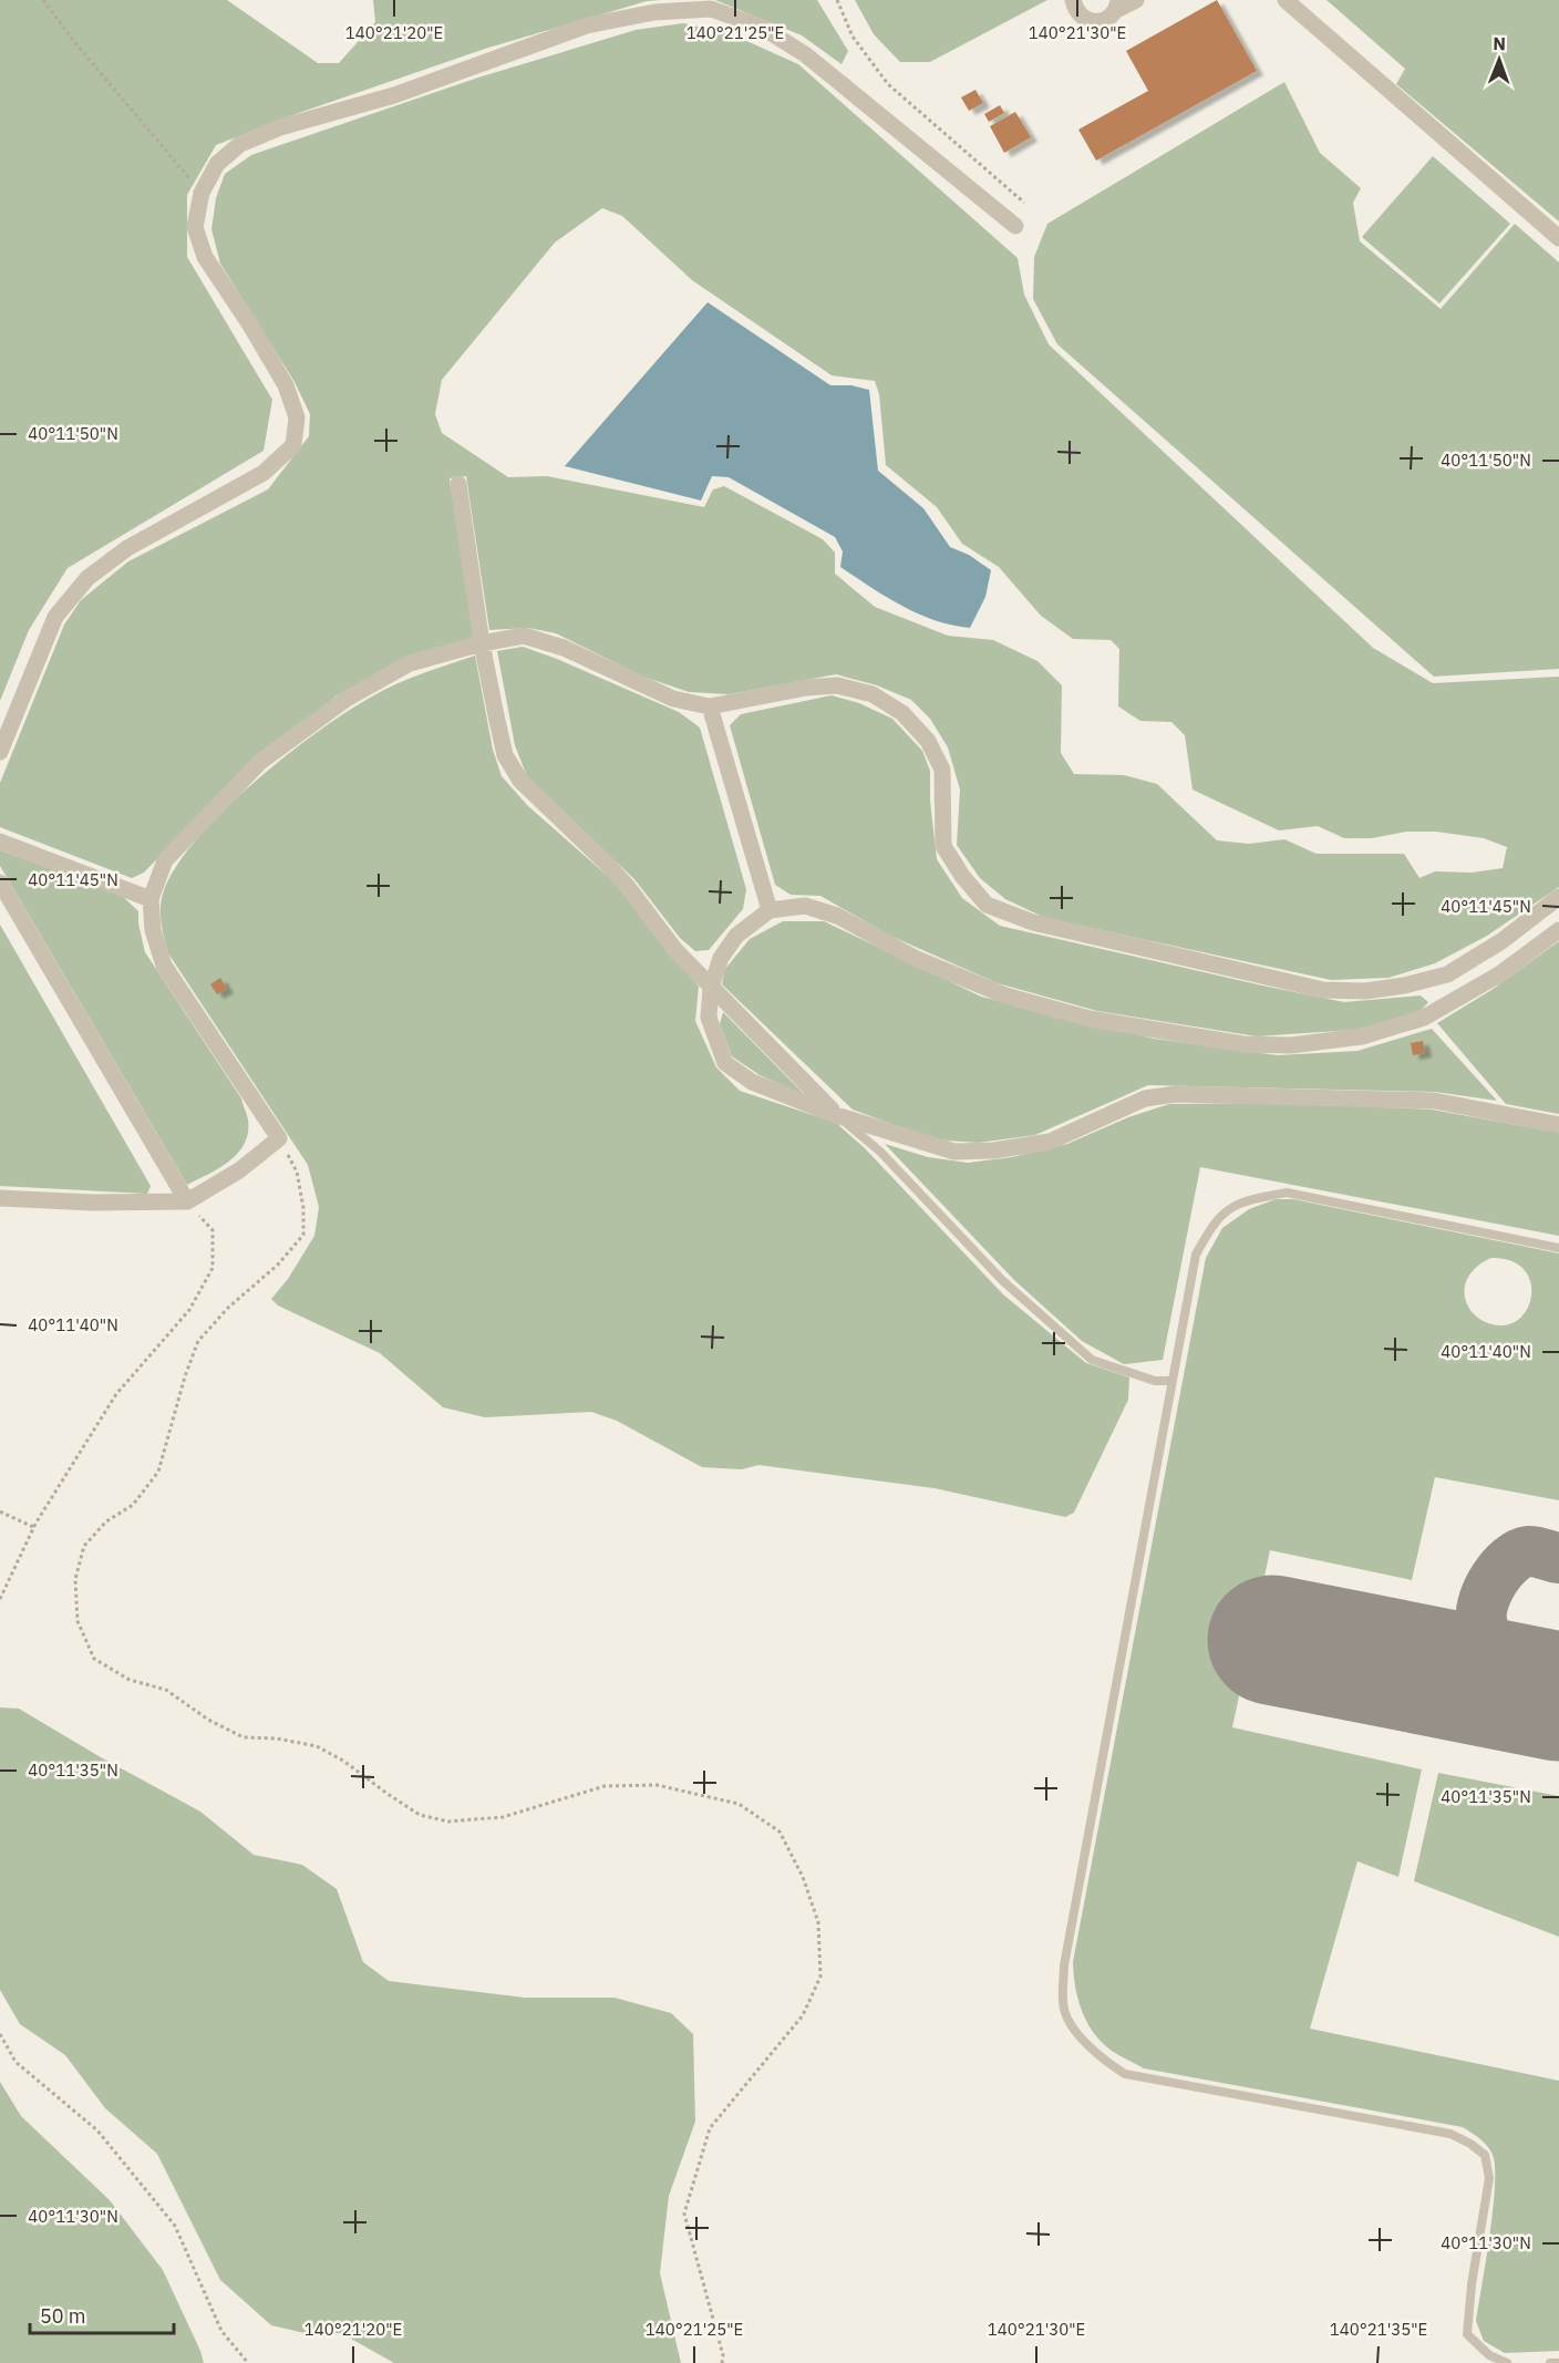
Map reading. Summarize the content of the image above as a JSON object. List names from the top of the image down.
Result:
{
  "scale_bar": "50 m",
  "north": "top",
  "coordinates": [
    "140°21'20\"E",
    "140°21'25\"E",
    "140°21'30\"E",
    "40°11'50\"N",
    "40°11'45\"N",
    "40°11'40\"N",
    "40°11'35\"N",
    "40°11'30\"N",
    "140°21'35\"E"
  ]
}
